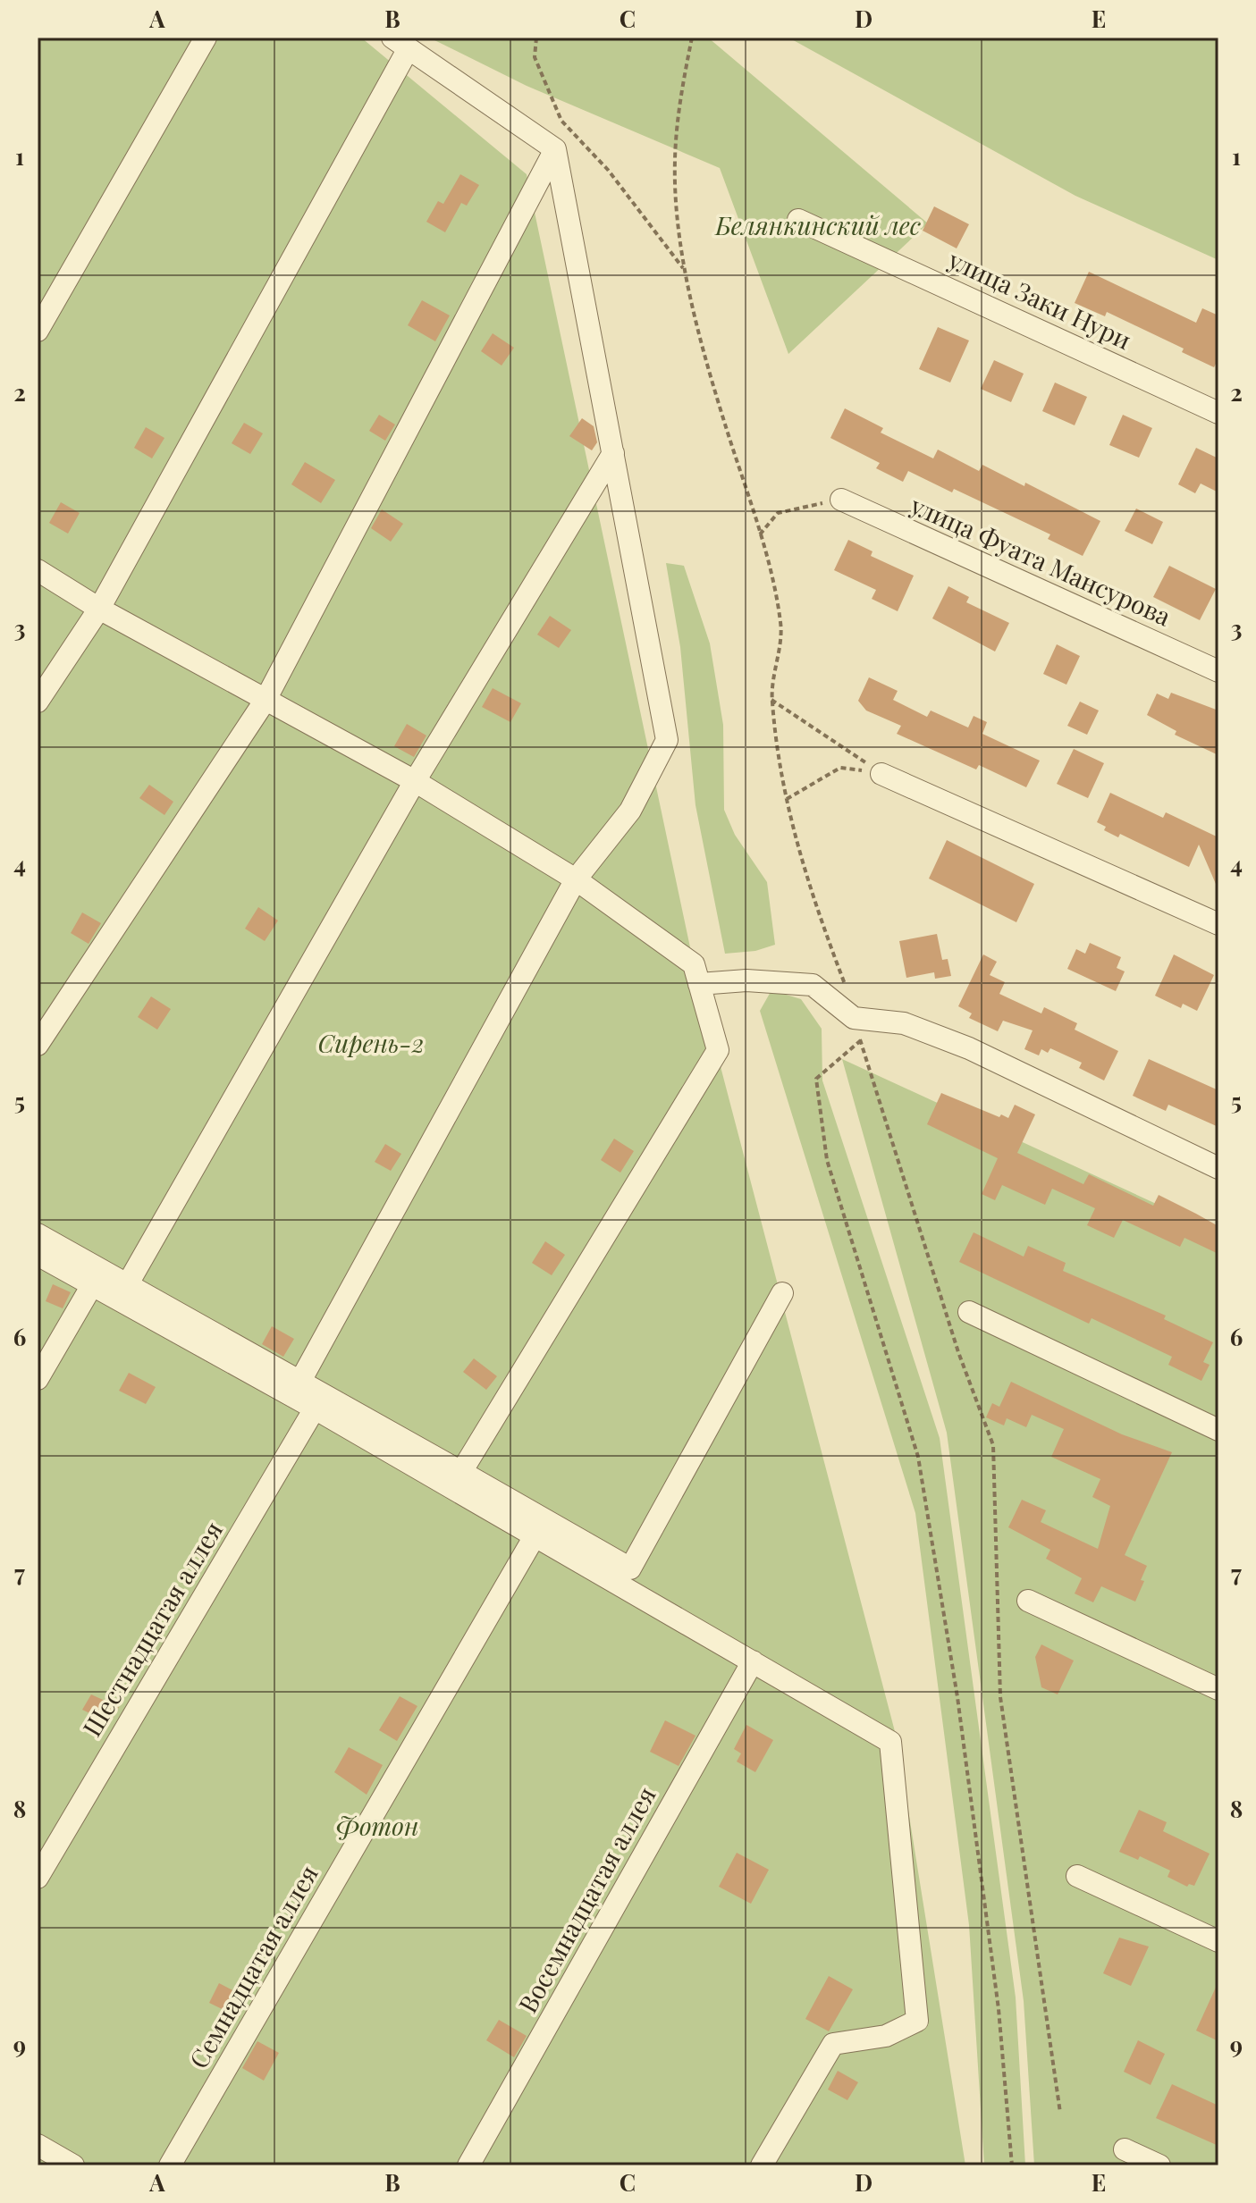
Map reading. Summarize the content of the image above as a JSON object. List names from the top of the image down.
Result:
{
  "streets": {
    "street": [
      "улица Заки Нури",
      "улица Фуата Мансурова",
      "Шестнадцатая аллея",
      "Восемнадцатая аллея",
      "Семнадцатая аллея"
    ]
  },
  "parks": ["Белянкинский лес", "Сирень-2", "Фотон"],
  "grid": {
    "columns": [
      "A",
      "B",
      "C",
      "D",
      "E"
    ],
    "rows": [
      "1",
      "2",
      "3",
      "4",
      "5",
      "6",
      "7",
      "8",
      "9"
    ]
  }
}
